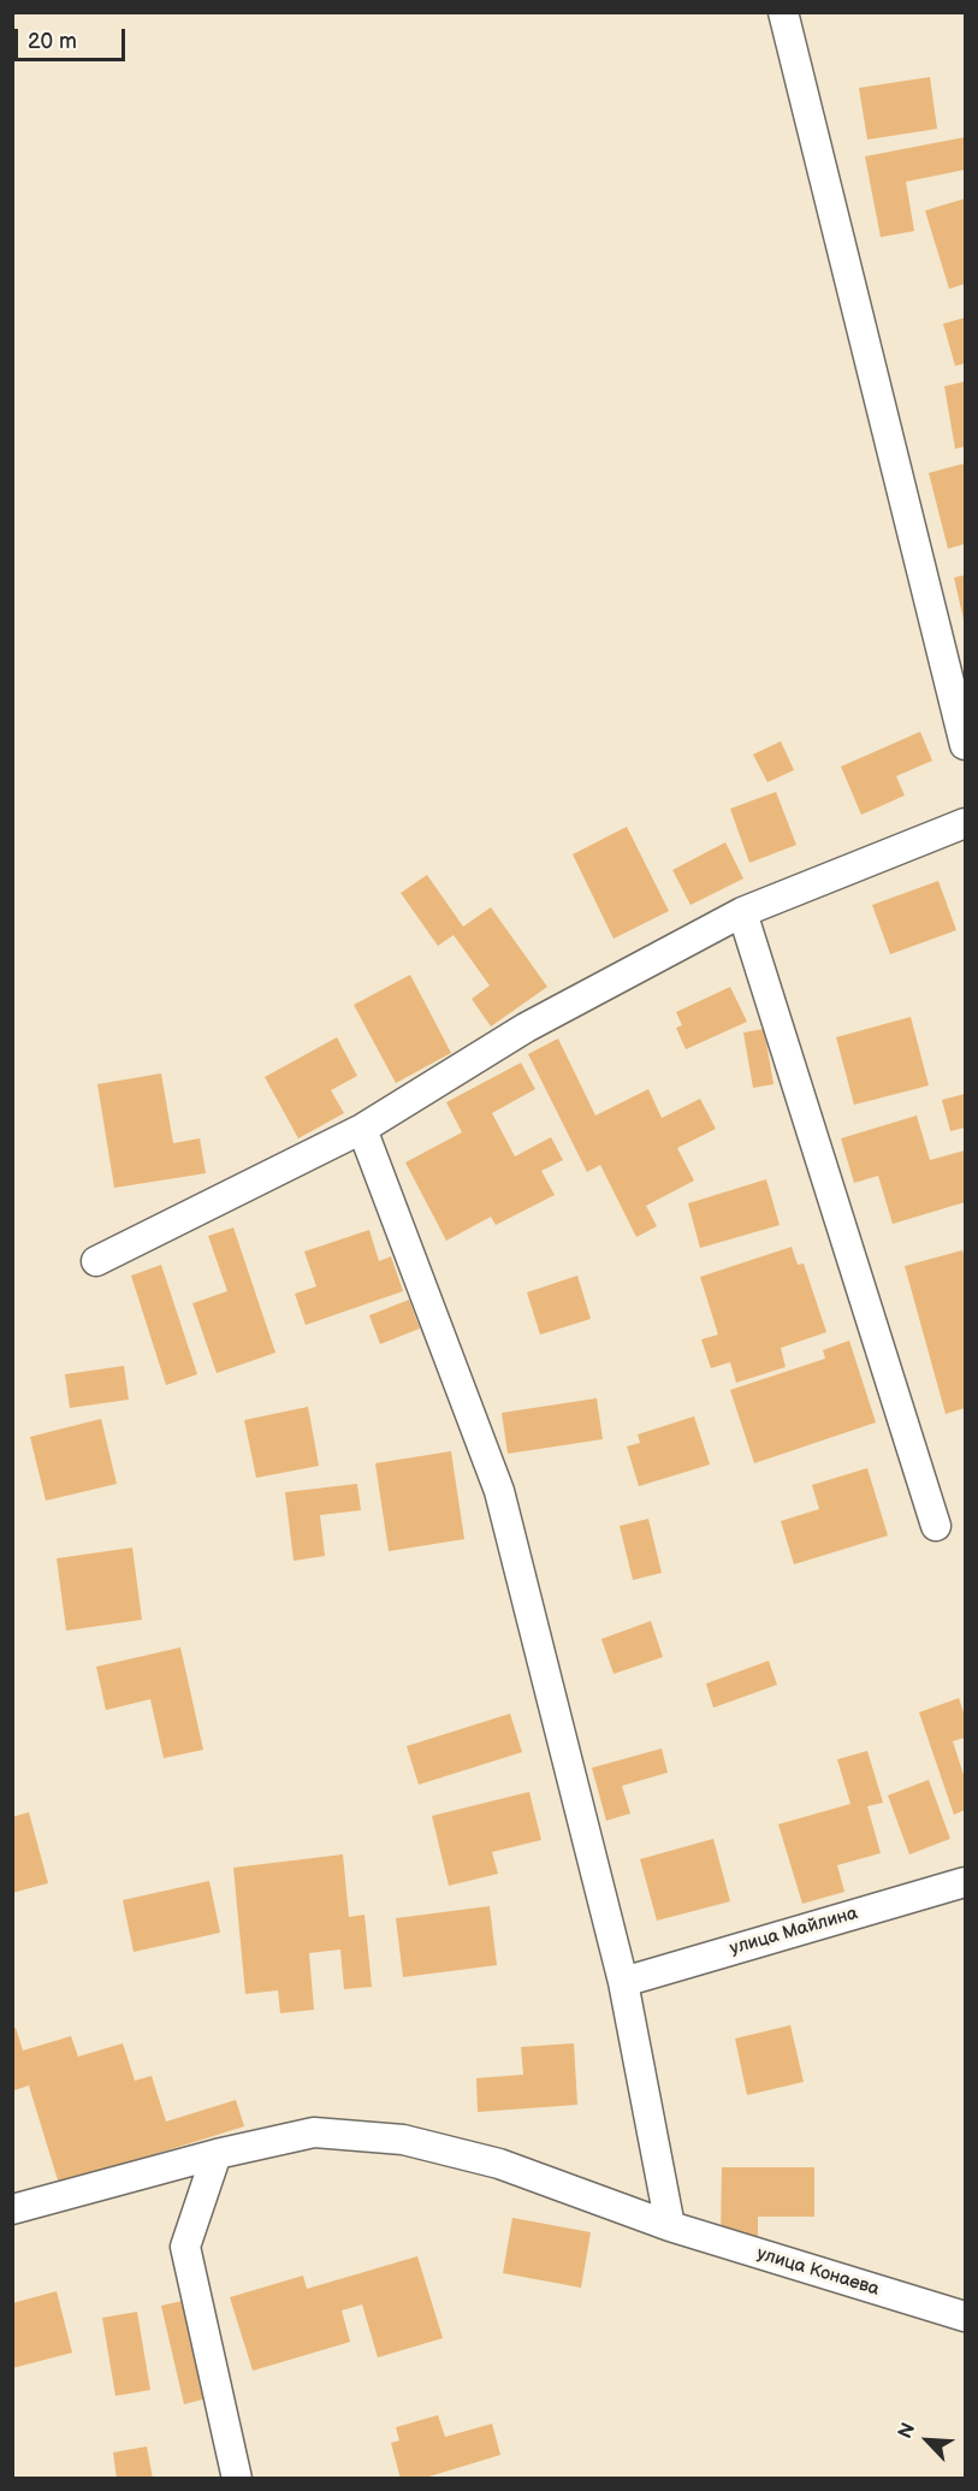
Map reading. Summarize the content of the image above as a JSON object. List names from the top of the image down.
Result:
{
  "streets": {
    "street": ["улица Майлина", "улица Конаева"]
  },
  "scale_bar": "20 m",
  "north": "top left"
}
